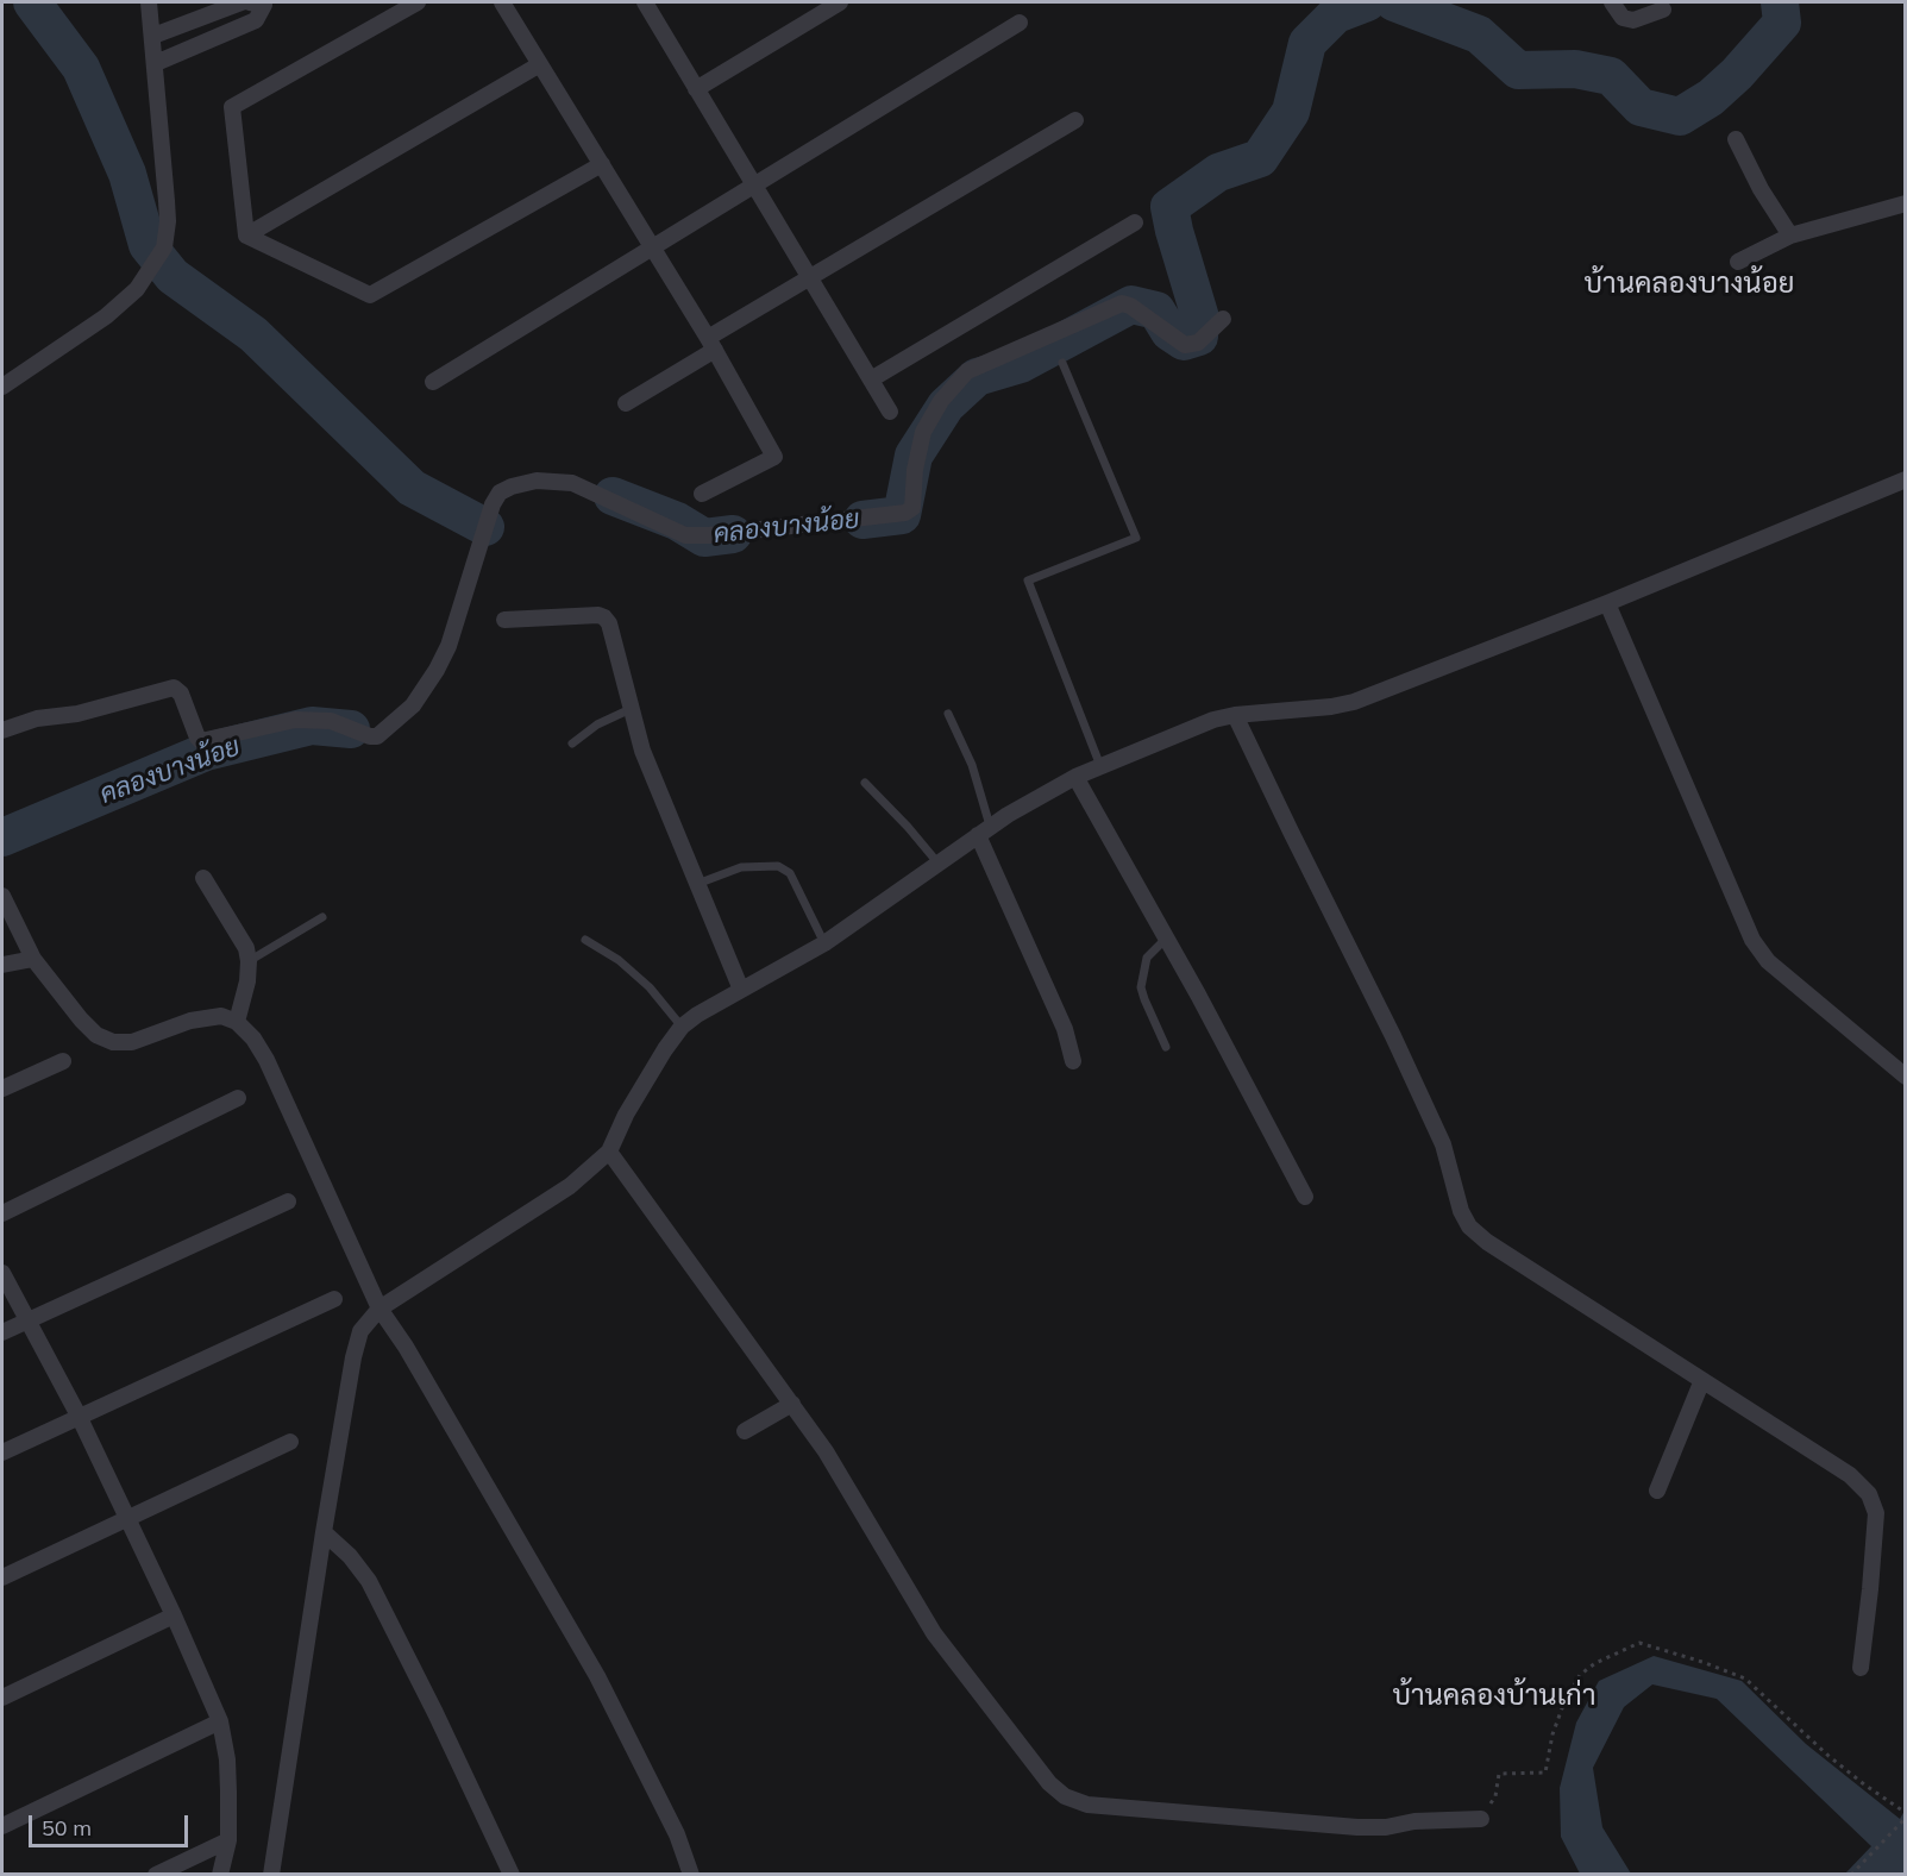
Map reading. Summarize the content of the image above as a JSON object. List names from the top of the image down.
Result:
{
  "districts": ["บ้านคลองบางน้อย", "บ้านคลองบ้านเก่า"],
  "water": ["คลองบางน้อย"],
  "scale_bar": "50 m"
}
